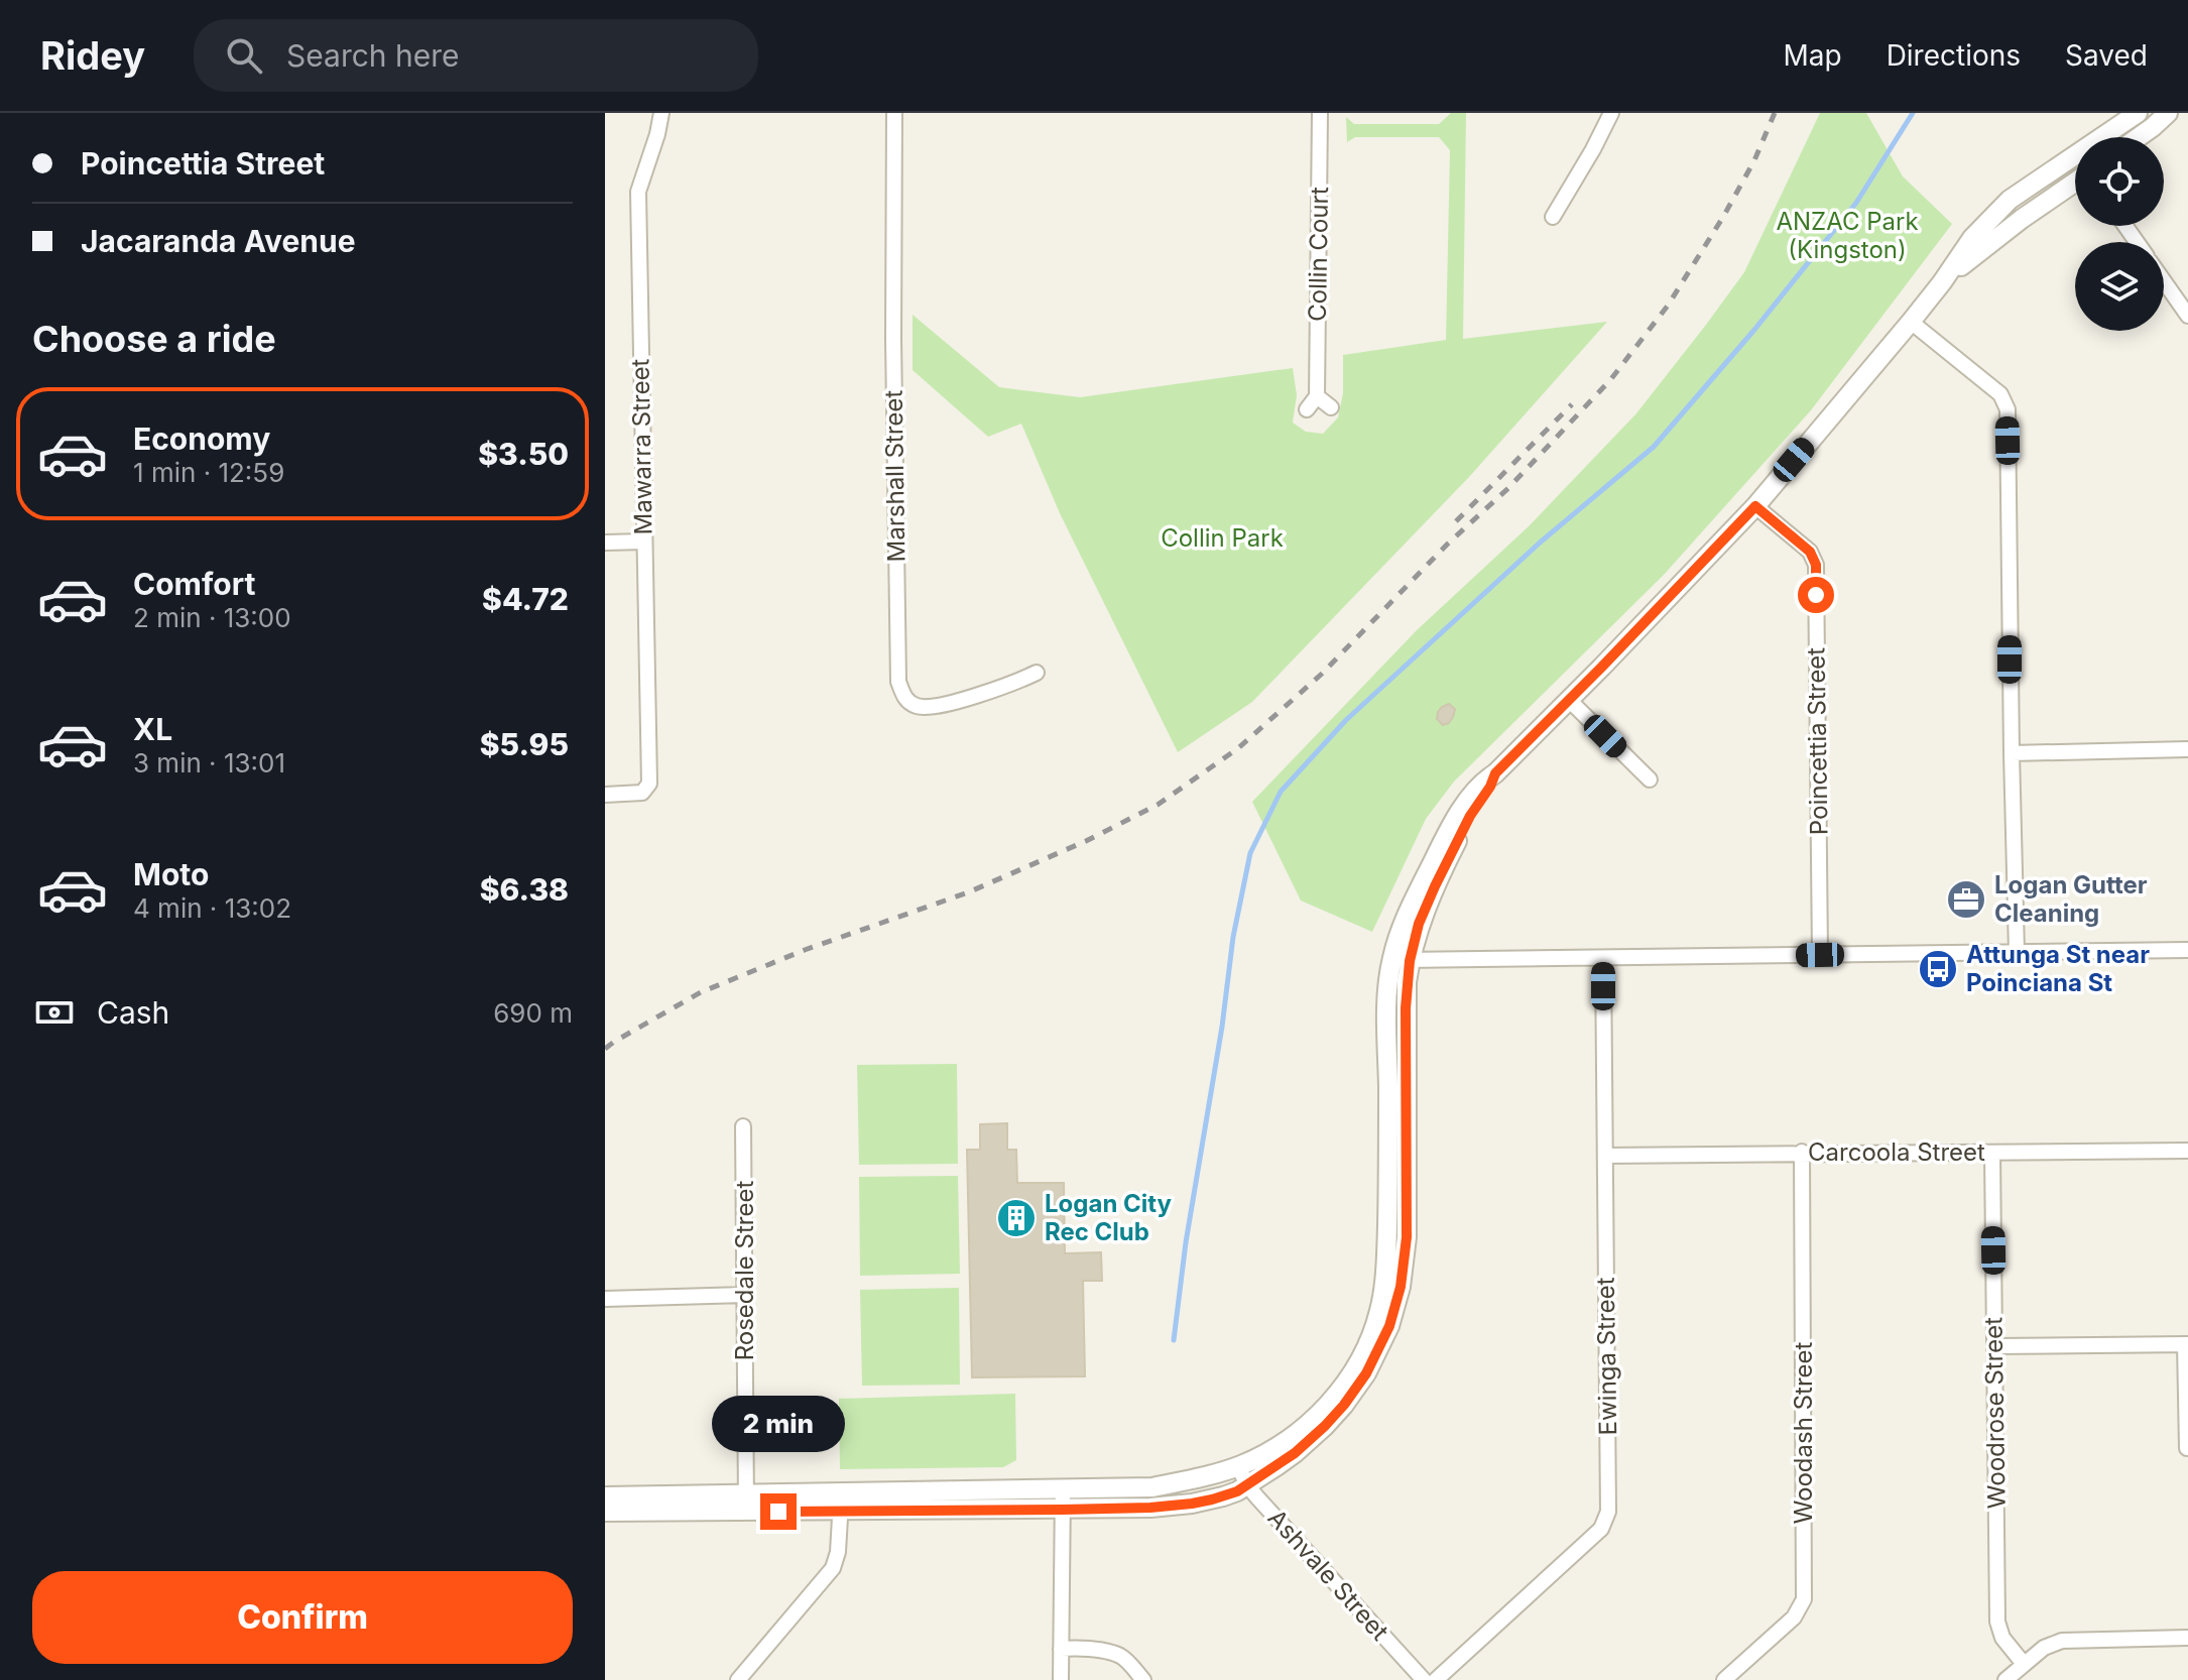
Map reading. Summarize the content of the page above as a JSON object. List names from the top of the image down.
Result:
{
  "streets": {
    "street": [
      "Collin Court",
      "Mawarra Street",
      "Marshall Street",
      "Poincettia Street",
      "Carcoola Street",
      "Rosedale Street",
      "Ewinga Street",
      "Woodrose Street",
      "Woodash Street",
      "Ashvale Street"
    ]
  },
  "crossings": [
    ["Carcoola Street", "Ewinga Street"],
    ["Carcoola Street", "Woodrose Street"],
    ["Carcoola Street", "Woodash Street"]
  ],
  "parks": ["ANZAC Park (Kingston)", "Collin Park"],
  "places": {
    "office": ["Logan Gutter Cleaning"],
    "bus stop": ["Attunga St near Poinciana St"],
    "building": ["Logan City Rec Club"]
  },
  "page": {
    "header": "Ridey",
    "search": "Search here",
    "nav": ["Map", "Directions", "Saved"],
    "banner": ["Poincettia Street", "Jacaranda Avenue"],
    "heading": "Choose a ride",
    "list": [
      {
        "name": "Economy",
        "note": "1 min · 12:59",
        "value": "$3.50"
      },
      {
        "name": "Comfort",
        "note": "2 min · 13:00",
        "value": "$4.72"
      },
      {
        "name": "XL",
        "note": "3 min · 13:01",
        "value": "$5.95"
      },
      {
        "name": "Moto",
        "note": "4 min · 13:02",
        "value": "$6.38"
      }
    ],
    "pay": ["Cash", "690 m"],
    "bubble": "2 min",
    "buttons": "Confirm"
  }
}
